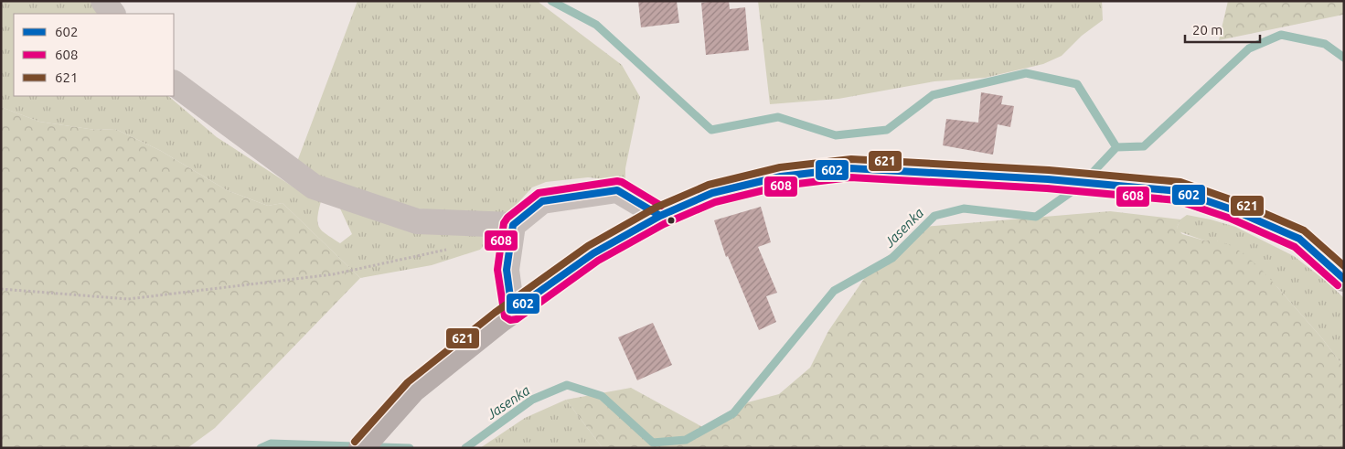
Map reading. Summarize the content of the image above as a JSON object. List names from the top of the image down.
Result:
{
  "water": ["Jasenka"],
  "lines": ["transit line 621", "transit line 602", "transit line 608"],
  "legend": ["602", "608", "621"],
  "scale_bar": "20 m"
}
